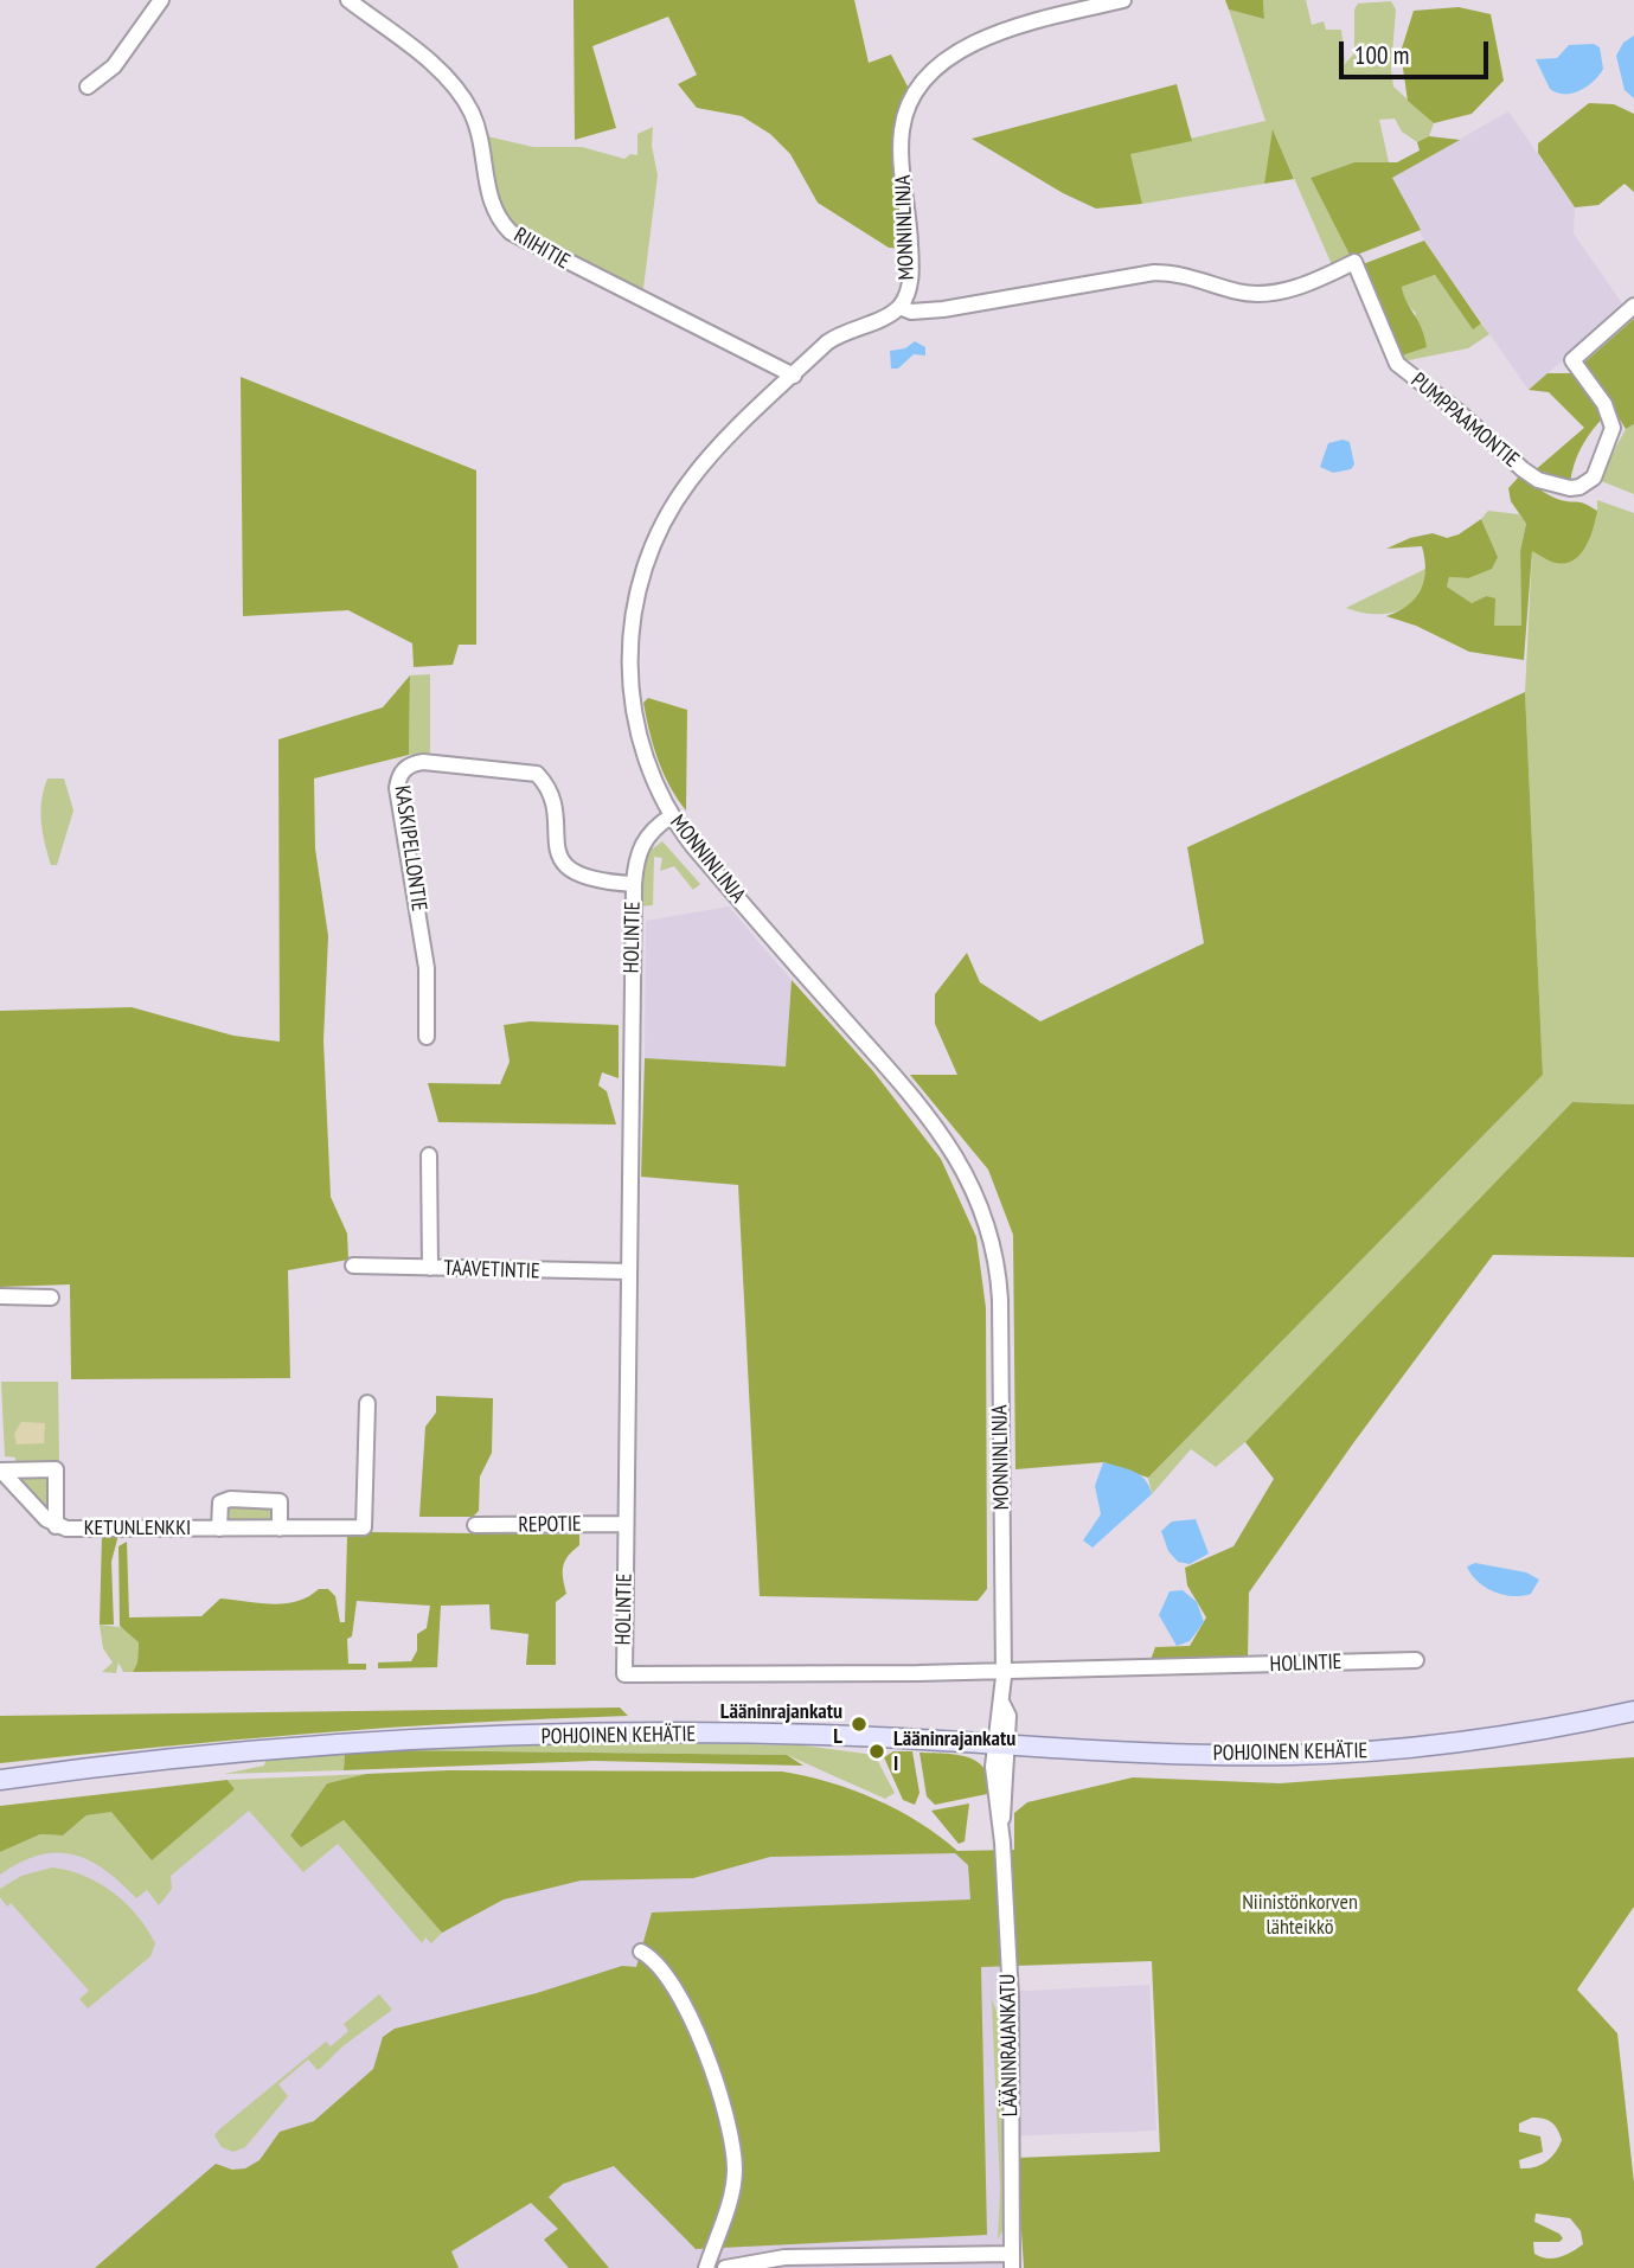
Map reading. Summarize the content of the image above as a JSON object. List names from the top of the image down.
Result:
{
  "streets": {
    "main road": ["POHJOINEN KEHÄTIE"],
    "street": [
      "MONNINLINJA",
      "RIIHITIE",
      "PUMPPAAMONTIE",
      "KASKIPELLONTIE",
      "HOLINTIE",
      "TAAVETINTIE",
      "REPOTIE",
      "KETUNLENKKI",
      "LÄÄNINRAJANKATU"
    ]
  },
  "crossings": [
    ["MONNINLINJA", "RIIHITIE"],
    ["MONNINLINJA", "PUMPPAAMONTIE"],
    ["MONNINLINJA", "HOLINTIE"],
    ["MONNINLINJA", "POHJOINEN KEHÄTIE"],
    ["MONNINLINJA", "LÄÄNINRAJANKATU"],
    ["KASKIPELLONTIE", "HOLINTIE"],
    ["HOLINTIE", "TAAVETINTIE"],
    ["HOLINTIE", "REPOTIE"],
    ["POHJOINEN KEHÄTIE", "LÄÄNINRAJANKATU"]
  ],
  "parks": ["Niinistönkorven lähteikkö"],
  "places": ["Lääninrajankatu L", "Lääninrajankatu I"],
  "scale_bar": "100 m"
}
